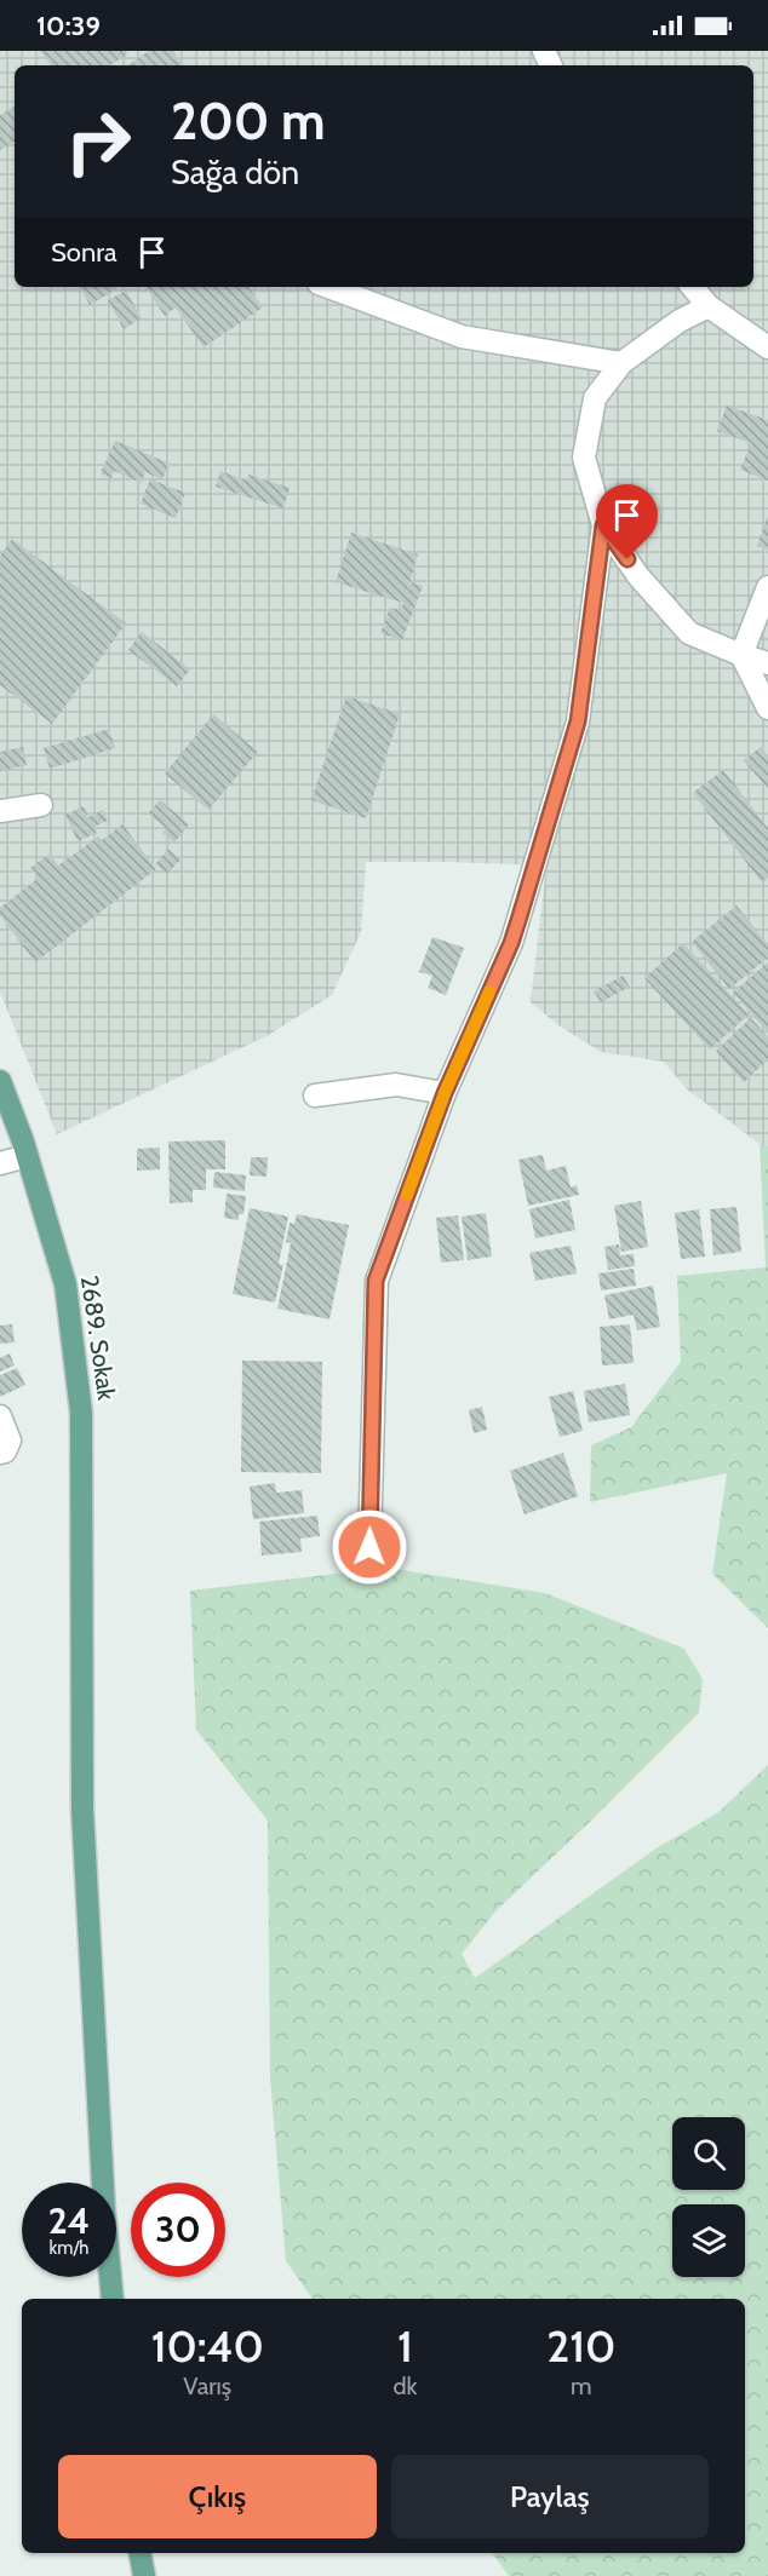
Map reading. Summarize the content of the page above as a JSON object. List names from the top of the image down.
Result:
{
  "streets": {
    "main road": ["2689. Sokak"]
  },
  "page": {
    "status": "10:39",
    "turn": ["200 m", "Sağa dön"],
    "then": "Sonra",
    "speed": "24 km/h",
    "limit": "30",
    "eta": [
      "10:40",
      "Varış",
      "1",
      "dk",
      "210",
      "m"
    ],
    "buttons": ["Çıkış", "Paylaş"]
  }
}
